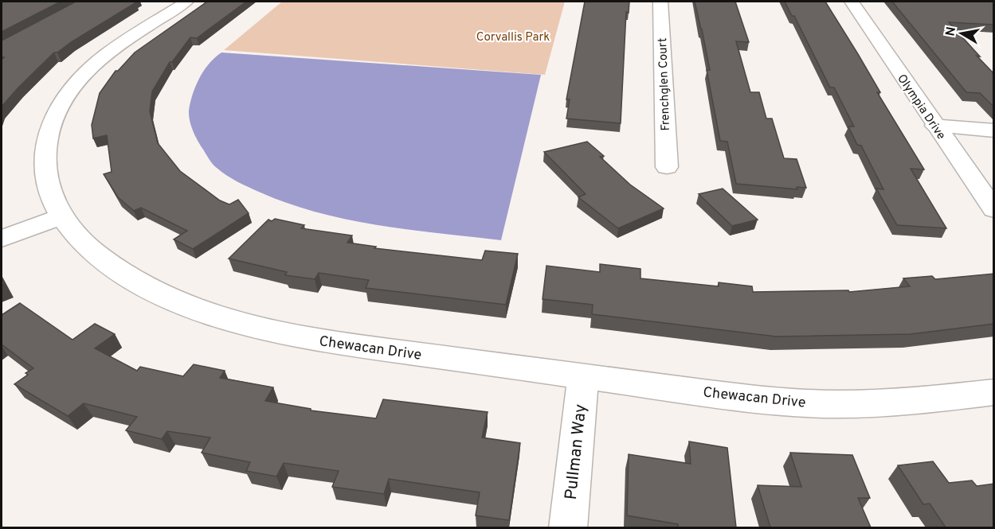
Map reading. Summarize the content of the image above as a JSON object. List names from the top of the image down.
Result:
{
  "streets": {
    "street": [
      "Frenchglen Court",
      "Olympia Drive",
      "Chewacan Drive",
      "Pullman Way"
    ]
  },
  "crossings": [
    ["Chewacan Drive", "Pullman Way"]
  ],
  "parks": ["Corvallis Park"],
  "north": "left"
}
